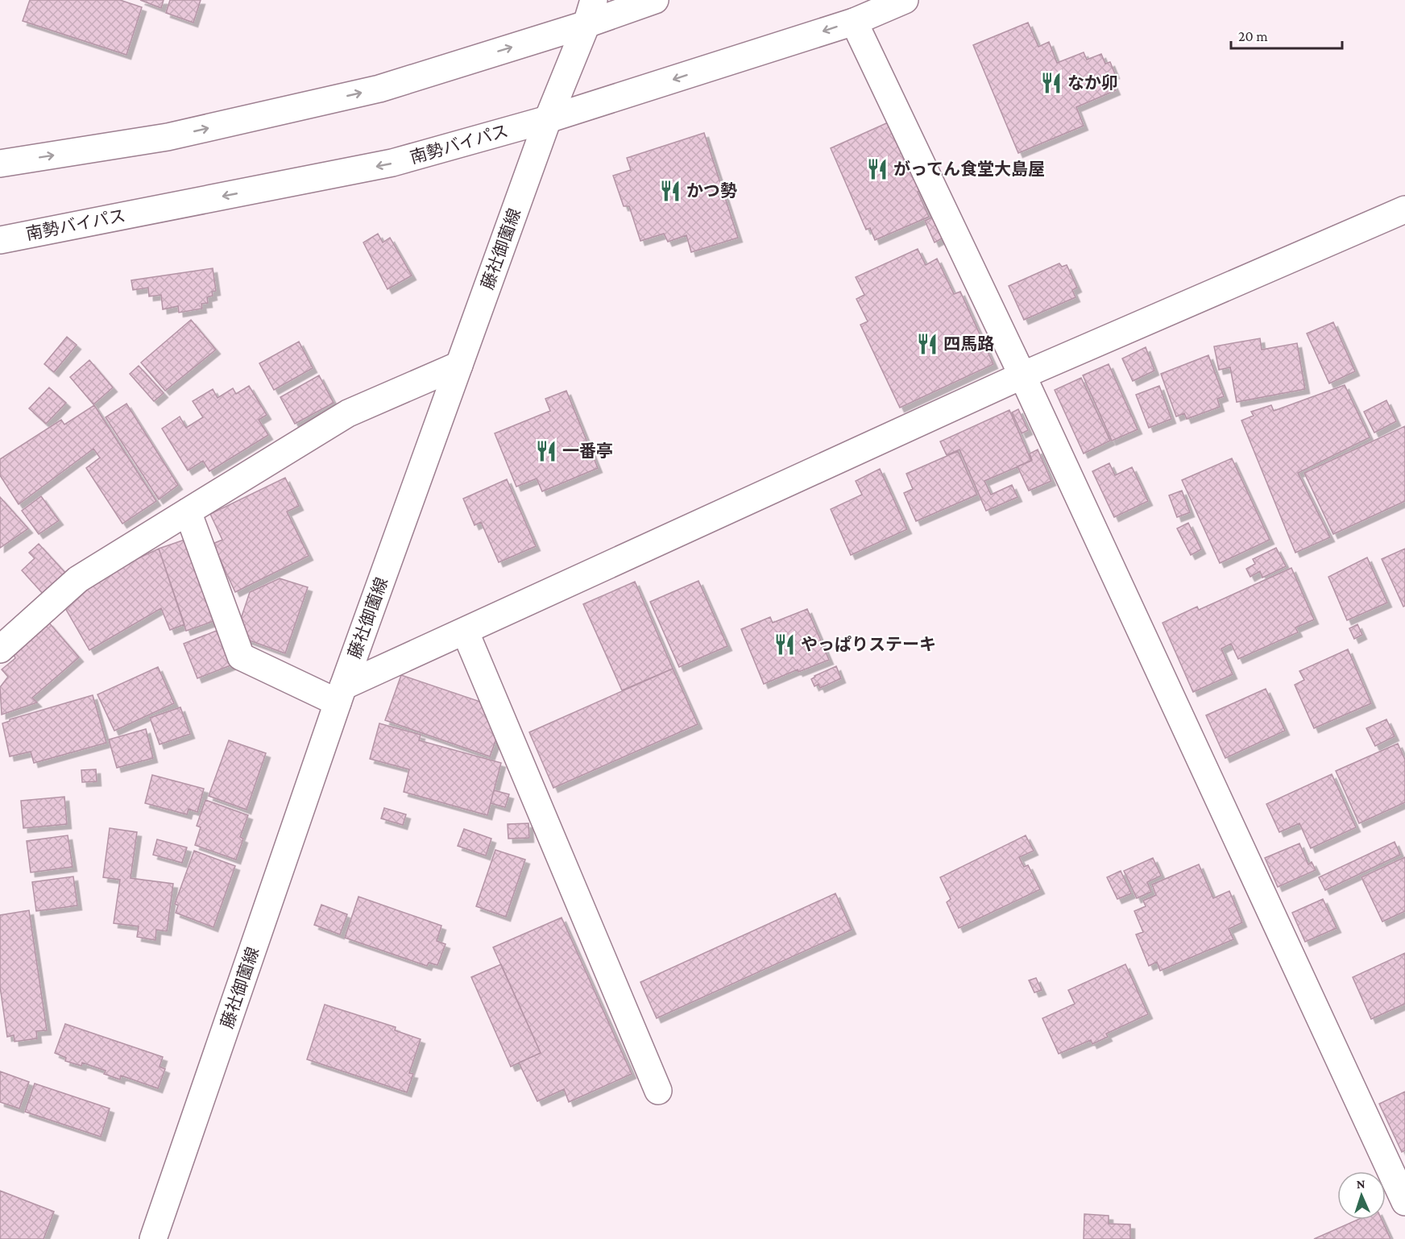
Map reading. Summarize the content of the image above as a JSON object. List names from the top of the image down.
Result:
{
  "streets": {
    "main road": ["南勢バイパス", "藤社御薗線"]
  },
  "crossings": [
    ["南勢バイパス", "藤社御薗線"]
  ],
  "places": {
    "restaurant": [
      "なか卯",
      "がってん食堂大島屋",
      "かつ勢",
      "四馬路",
      "一番亭",
      "やっぱりステーキ"
    ]
  },
  "scale_bar": "20 m",
  "north": "top"
}
